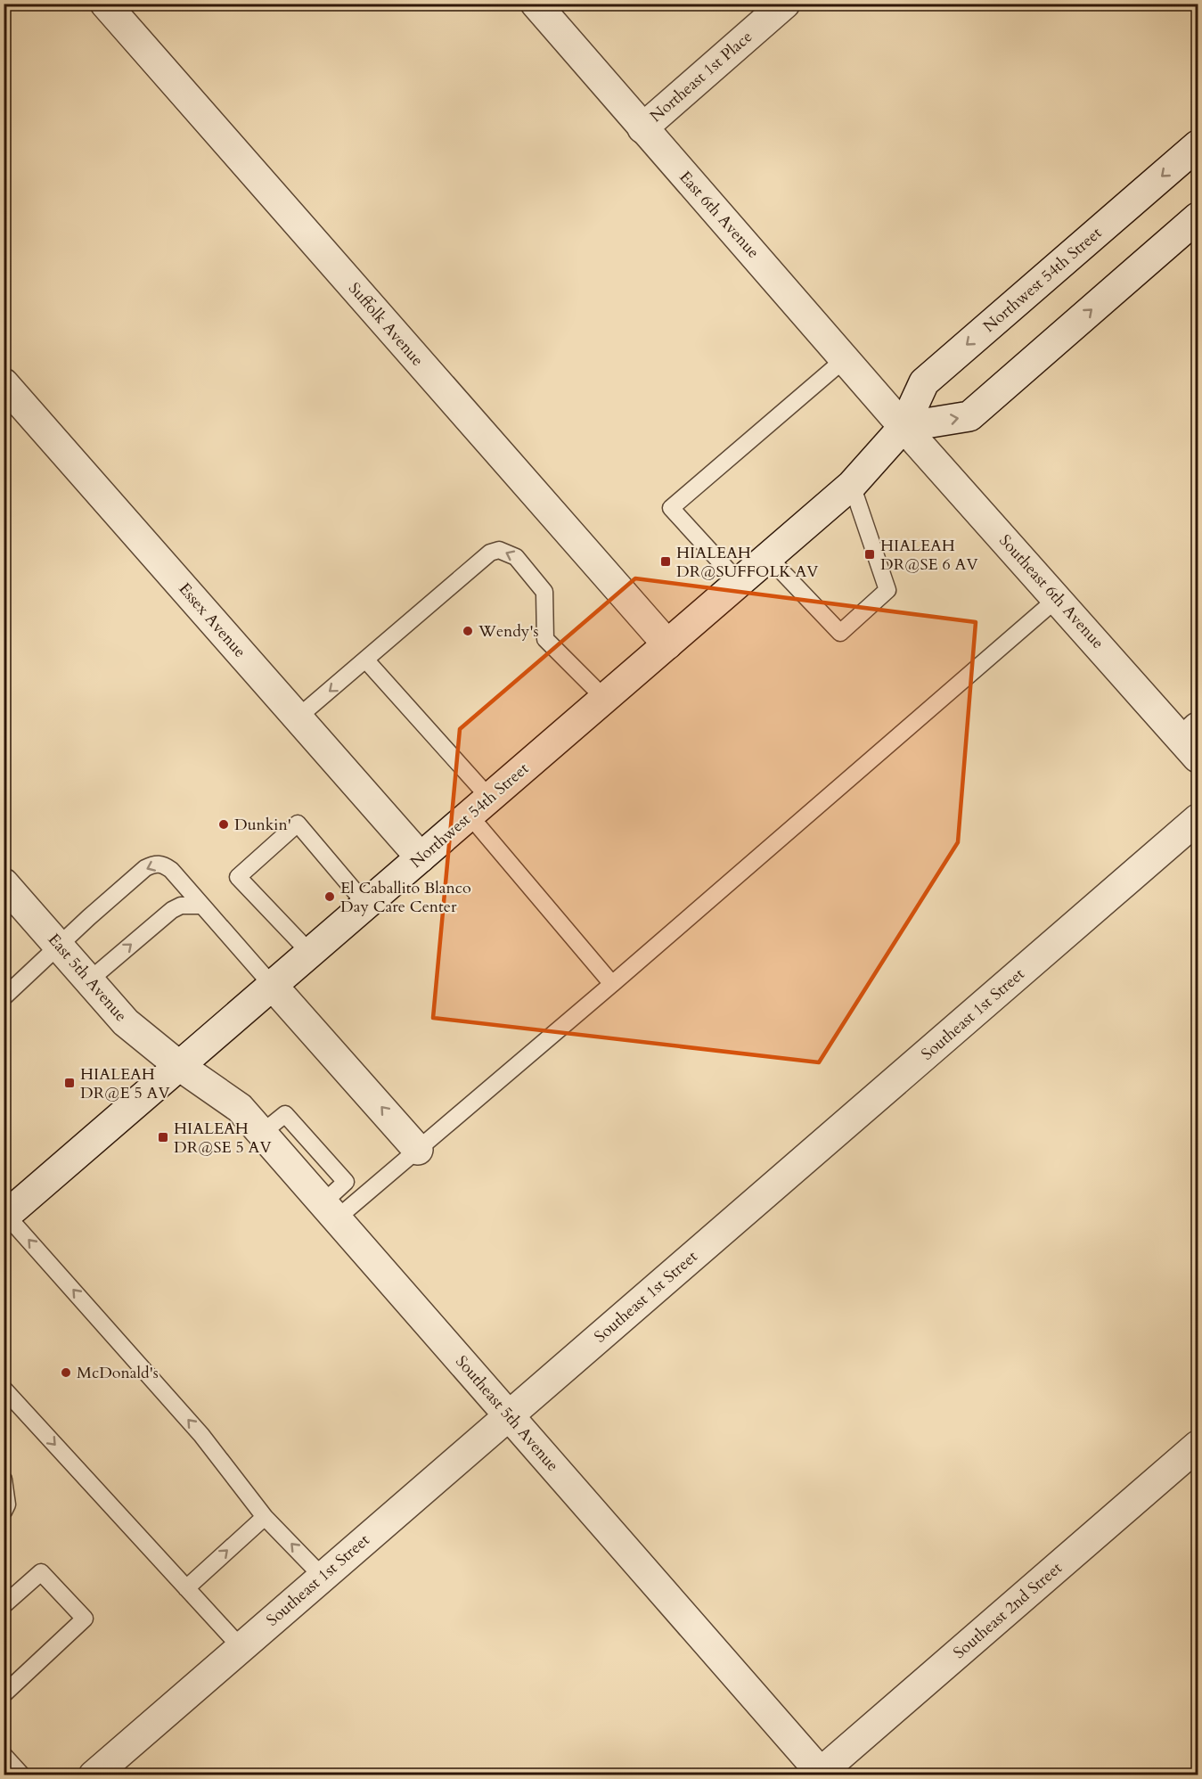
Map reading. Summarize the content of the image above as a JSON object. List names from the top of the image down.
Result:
{
  "streets": {
    "street": [
      "Northeast 1st Place",
      "East 6th Avenue",
      "Northwest 54th Street",
      "Suffolk Avenue",
      "Southeast 6th Avenue",
      "Essex Avenue",
      "East 5th Avenue",
      "Southeast 1st Street",
      "Southeast 5th Avenue",
      "Southeast 2nd Street"
    ]
  },
  "crossings": [
    ["Northeast 1st Place", "East 6th Avenue"],
    ["East 6th Avenue", "Northwest 54th Street"],
    ["East 6th Avenue", "Southeast 6th Avenue"],
    ["Northwest 54th Street", "Suffolk Avenue"],
    ["Northwest 54th Street", "Southeast 6th Avenue"],
    ["Northwest 54th Street", "Essex Avenue"],
    ["Northwest 54th Street", "East 5th Avenue"],
    ["Northwest 54th Street", "Southeast 5th Avenue"],
    ["East 5th Avenue", "Southeast 5th Avenue"],
    ["Southeast 1st Street", "Southeast 5th Avenue"],
    ["Southeast 5th Avenue", "Southeast 2nd Street"]
  ],
  "places": {
    "transit": [
      "HIALEAH DR@SE 6 AV",
      "HIALEAH DR@SUFFOLK AV",
      "HIALEAH DR@E 5 AV",
      "HIALEAH DR@SE 5 AV"
    ],
    "other": [
      "Wendy's",
      "Dunkin'",
      "El Caballito Blanco Day Care Center",
      "McDonald's"
    ]
  }
}
